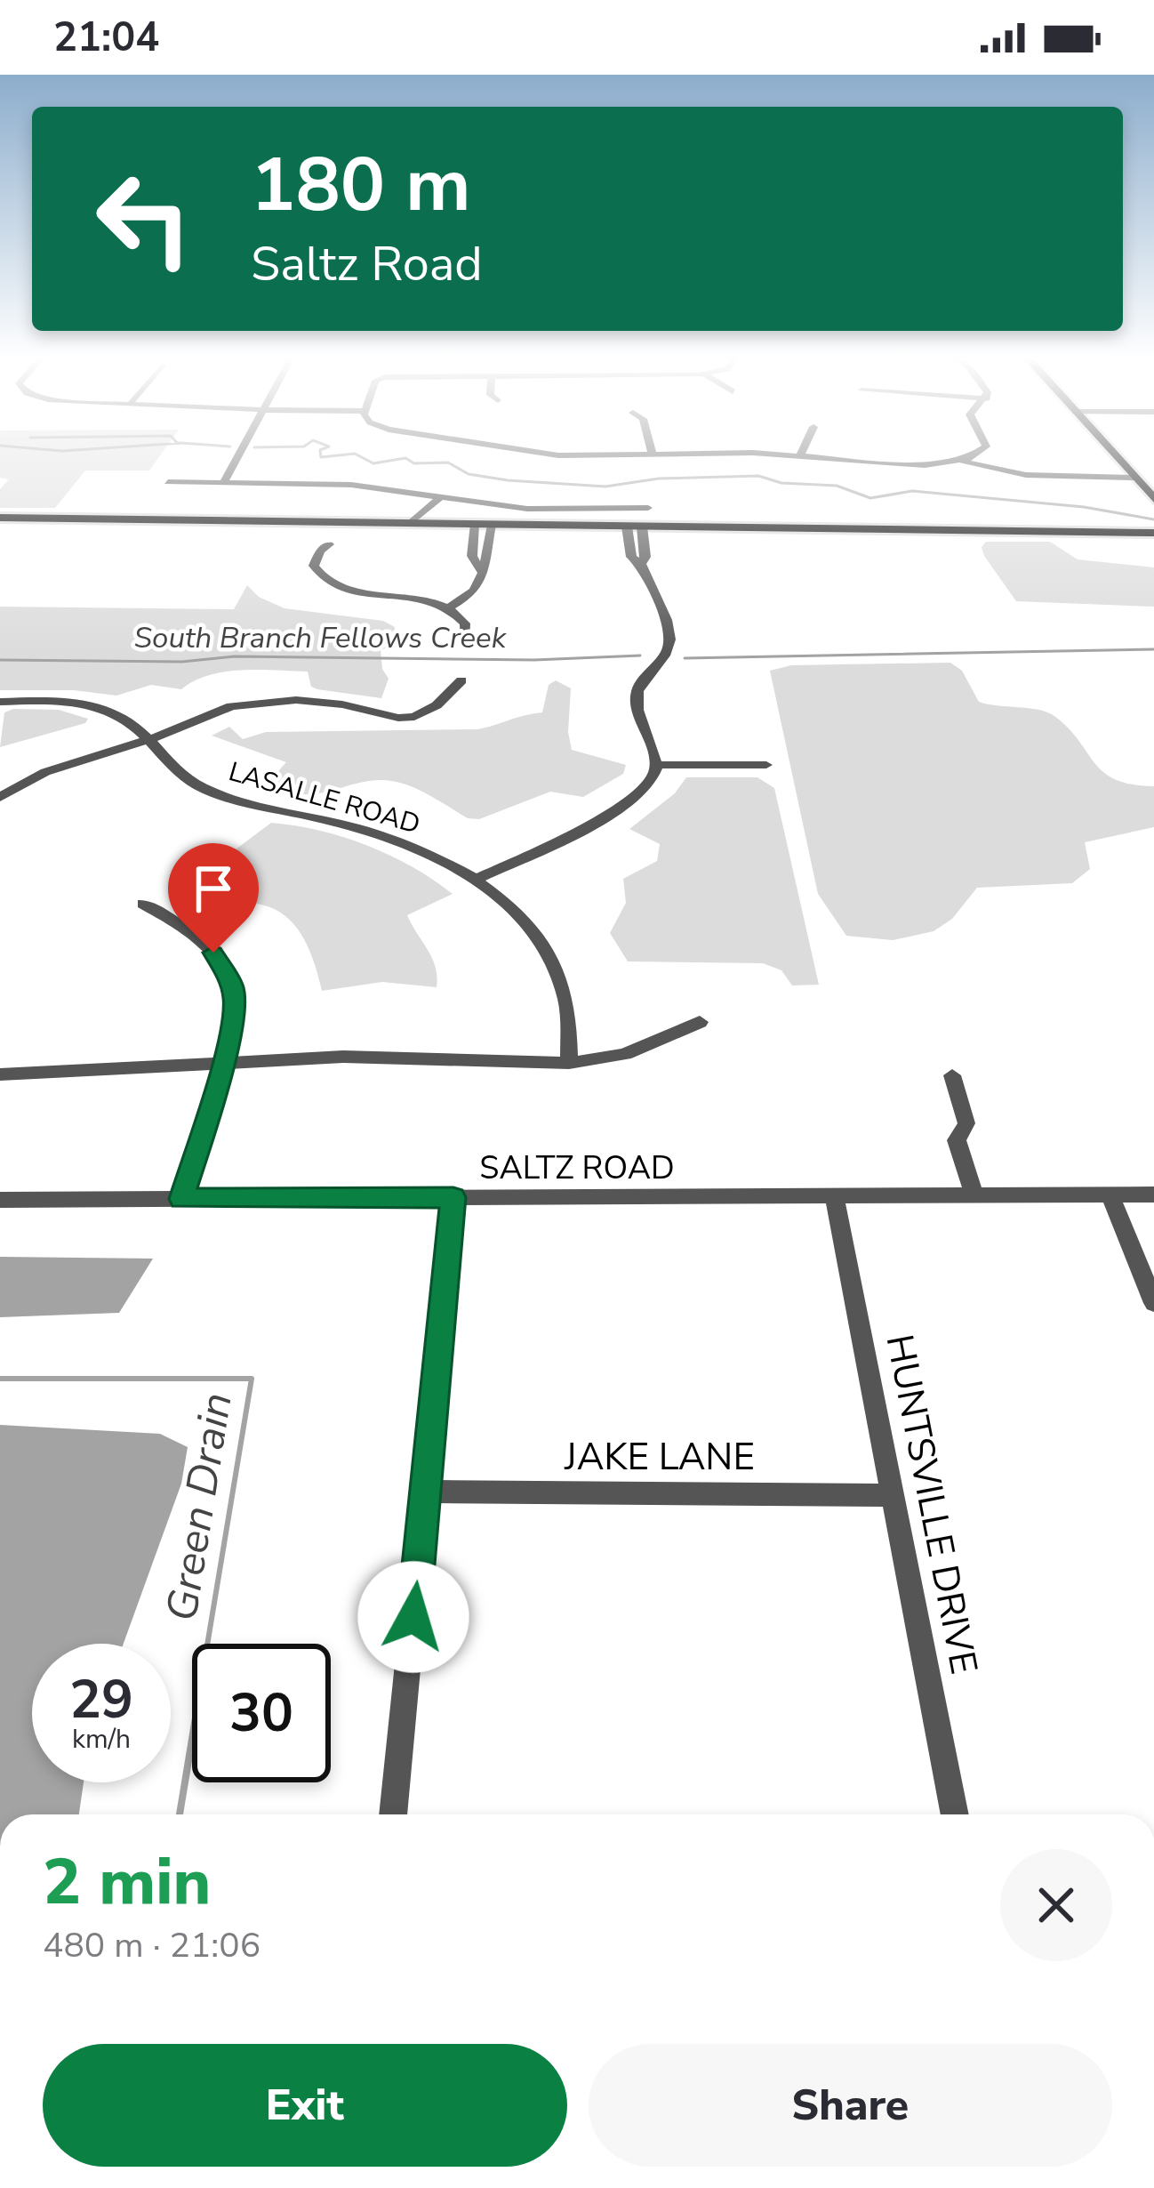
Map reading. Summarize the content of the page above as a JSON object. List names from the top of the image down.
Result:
{
  "streets": {
    "street": [
      "LASALLE ROAD",
      "SALTZ ROAD",
      "JAKE LANE",
      "HUNTSVILLE DRIVE"
    ]
  },
  "crossings": [
    ["SALTZ ROAD", "HUNTSVILLE DRIVE"],
    ["JAKE LANE", "HUNTSVILLE DRIVE"]
  ],
  "water": ["South Branch Fellows Creek", "Green Drain"],
  "page": {
    "status": "21:04",
    "turn": ["180 m", "Saltz Road"],
    "speed": "29 km/h",
    "limit": "30",
    "heading": ["2 min", "480 m · 21:06"],
    "buttons": ["Exit", "Share"]
  }
}
